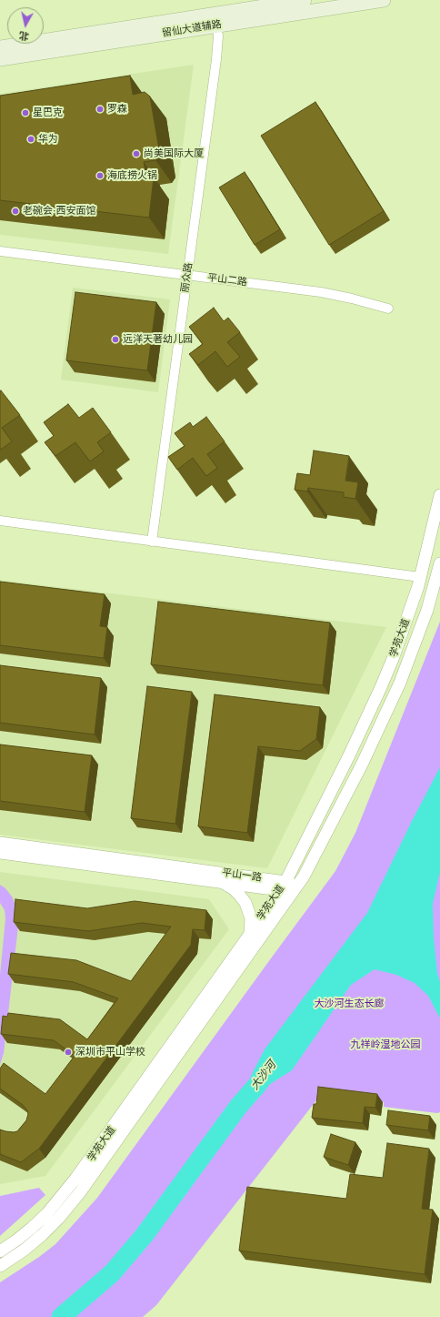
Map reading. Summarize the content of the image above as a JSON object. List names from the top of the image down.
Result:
{
  "streets": {
    "main road": ["留仙大道辅路"],
    "street": [
      "丽众路",
      "平山二路",
      "学苑大道",
      "平山一路"
    ]
  },
  "crossings": [
    ["留仙大道辅路", "丽众路"],
    ["丽众路", "平山二路"],
    ["学苑大道", "平山一路"]
  ],
  "water": ["大沙河"],
  "parks": ["大沙河生态长廊", "九祥岭湿地公园"],
  "places": [
    "罗森",
    "星巴克",
    "华为",
    "尚美国际大厦",
    "海底捞火锅",
    "老碗会·西安面馆",
    "远洋天著幼儿园",
    "深圳市平山学校"
  ],
  "north": "bottom"
}
